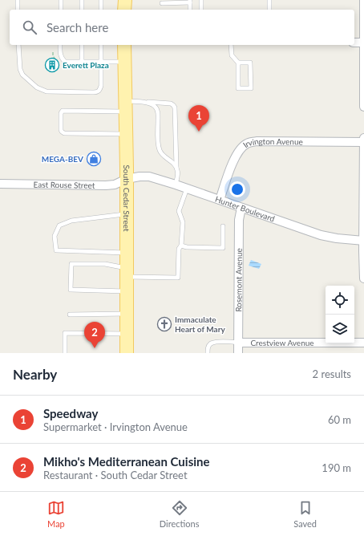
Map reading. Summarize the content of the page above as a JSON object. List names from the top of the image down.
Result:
{
  "streets": {
    "main road": ["South Cedar Street"],
    "street": [
      "Irvington Avenue",
      "East Rouse Street",
      "Hunter Boulevard",
      "Rosemont Avenue",
      "Crestview Avenue"
    ]
  },
  "crossings": [
    ["Irvington Avenue", "Hunter Boulevard"],
    ["East Rouse Street", "South Cedar Street"],
    ["East Rouse Street", "Hunter Boulevard"],
    ["South Cedar Street", "Hunter Boulevard"],
    ["Hunter Boulevard", "Rosemont Avenue"],
    ["Rosemont Avenue", "Crestview Avenue"]
  ],
  "places": {
    "building": ["Everett Plaza"],
    "shop": ["MEGA-BEV"],
    "church": ["Immaculate Heart of Mary"]
  },
  "page": {
    "search": "Search here",
    "pins": ["1", "2"],
    "heading": ["Nearby", "2 results"],
    "list": [
      {
        "mark": "1",
        "name": "Speedway",
        "note": "Supermarket · Irvington Avenue",
        "value": "60 m"
      },
      {
        "mark": "2",
        "name": "Mikho's Mediterranean Cuisine",
        "note": "Restaurant · South Cedar Street",
        "value": "190 m"
      }
    ],
    "nav": ["Map", "Directions", "Saved"]
  }
}
